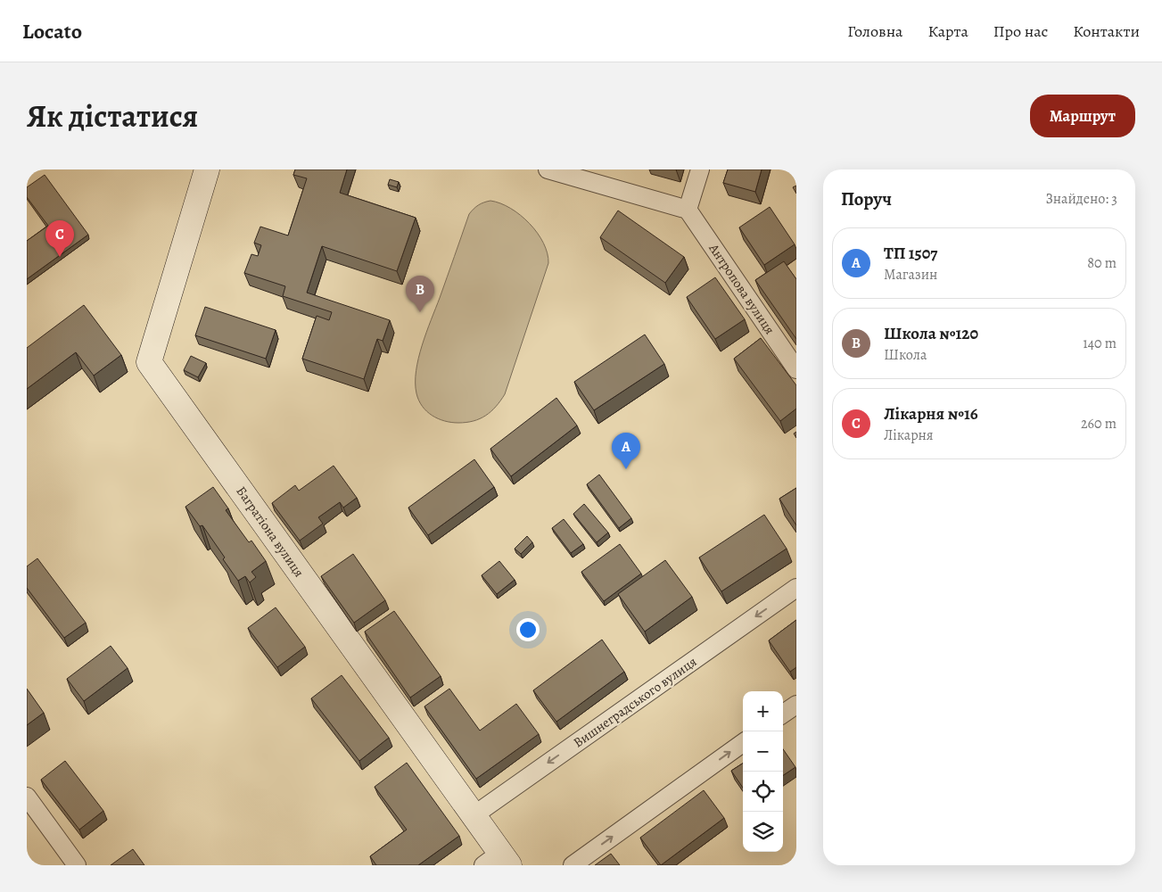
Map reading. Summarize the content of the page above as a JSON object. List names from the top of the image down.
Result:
{
  "streets": {
    "street": ["Антропова вулиця", "Багратіона вулиця", "Вишнеградського вулиця"]
  },
  "crossings": [
    ["Багратіона вулиця", "Вишнеградського вулиця"]
  ],
  "page": {
    "header": "Locato",
    "nav": [
      "Головна",
      "Карта",
      "Про нас",
      "Контакти"
    ],
    "title": "Як дістатися",
    "buttons": "Маршрут",
    "heading": ["Поруч", "Знайдено: 3"],
    "pins": ["C", "B", "A"],
    "list": [
      {
        "mark": "A",
        "name": "ТП 1507",
        "note": "Магазин",
        "value": "80 m"
      },
      {
        "mark": "B",
        "name": "Школа №120",
        "note": "Школа",
        "value": "140 m"
      },
      {
        "mark": "C",
        "name": "Лікарня №16",
        "note": "Лікарня",
        "value": "260 m"
      }
    ],
    "map_buttons": ["+", "−"]
  }
}
